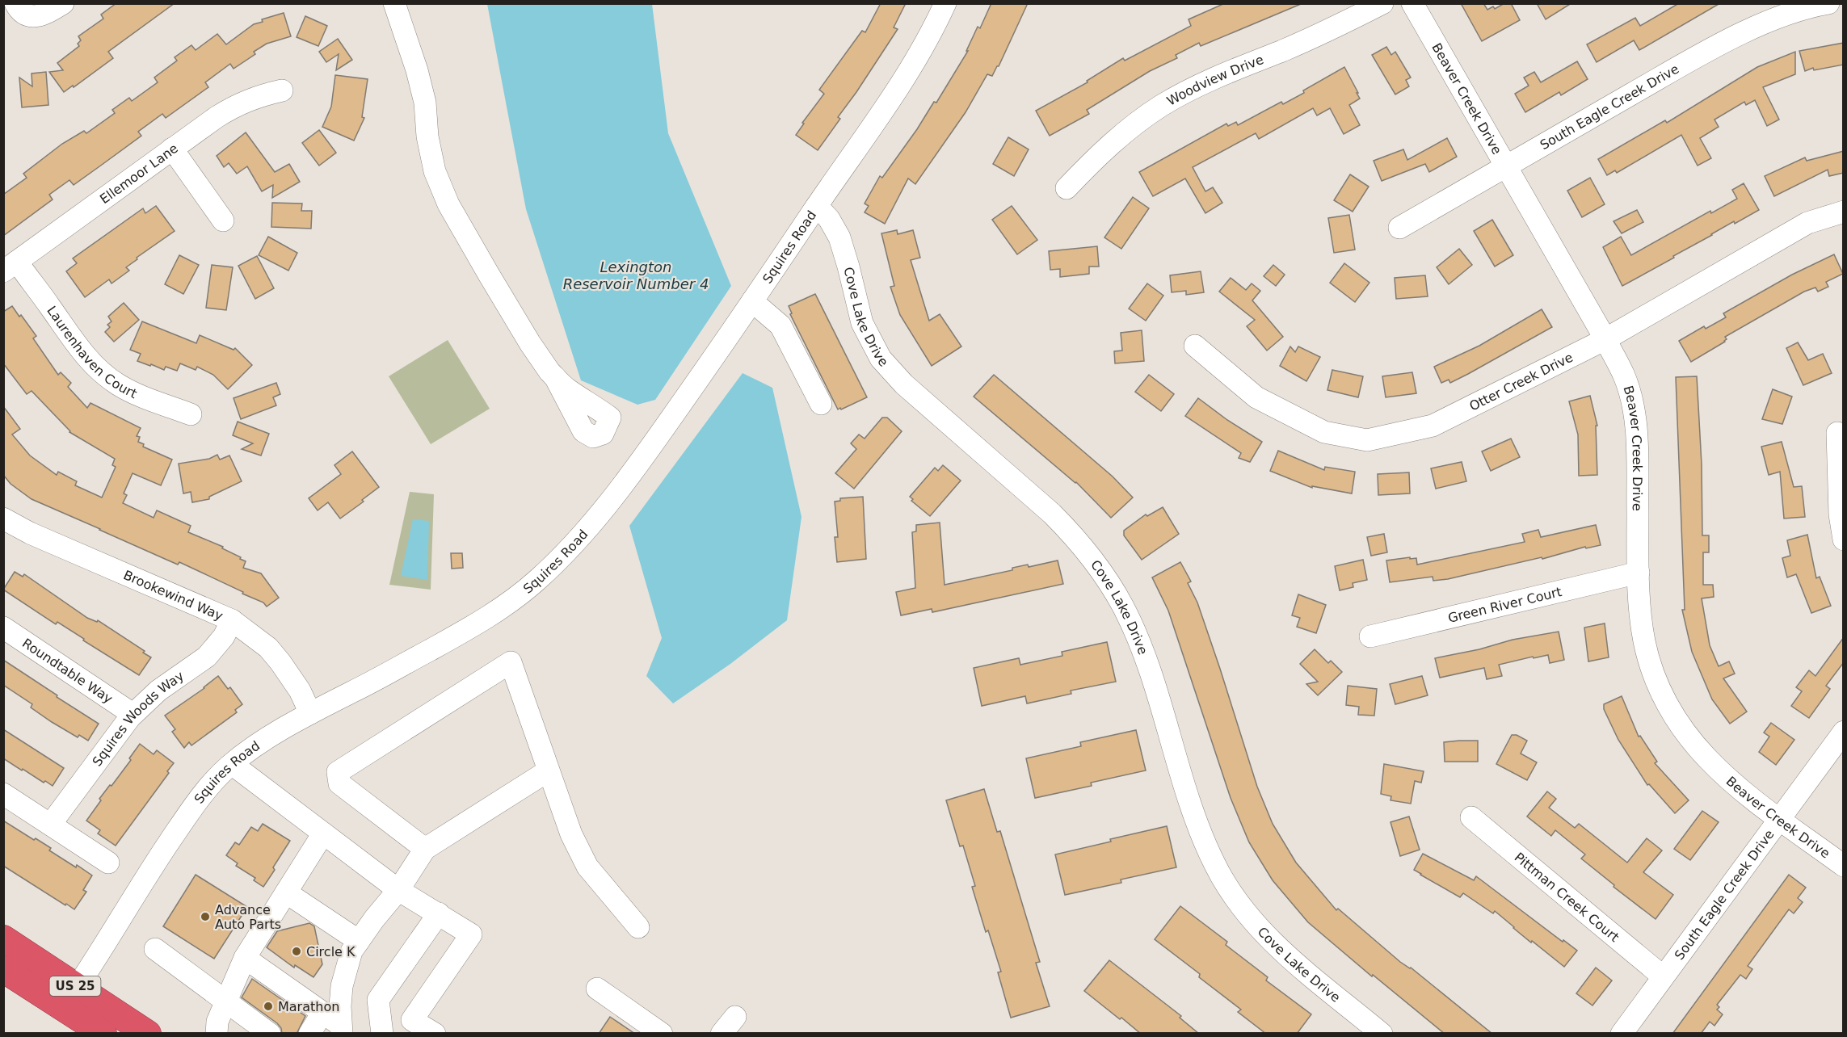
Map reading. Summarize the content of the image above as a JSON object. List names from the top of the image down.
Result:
{
  "streets": {
    "highway": ["US 25"],
    "street": [
      "Woodview Drive",
      "Beaver Creek Drive",
      "South Eagle Creek Drive",
      "Ellemoor Lane",
      "Squires Road",
      "Cove Lake Drive",
      "Laurenhaven Court",
      "Otter Creek Drive",
      "Brookewind Way",
      "Green River Court",
      "Roundtable Way",
      "Squires Woods Way",
      "Pittman Creek Court"
    ]
  },
  "crossings": [
    ["Beaver Creek Drive", "South Eagle Creek Drive"],
    ["Beaver Creek Drive", "Otter Creek Drive"],
    ["Beaver Creek Drive", "Green River Court"],
    ["South Eagle Creek Drive", "Pittman Creek Court"],
    ["Ellemoor Lane", "Laurenhaven Court"],
    ["Squires Road", "Cove Lake Drive"],
    ["Squires Road", "Brookewind Way"],
    ["Squires Road", "US 25"],
    ["Brookewind Way", "Squires Woods Way"],
    ["Roundtable Way", "Squires Woods Way"]
  ],
  "water": ["Lexington Reservoir Number 4"],
  "places": ["Advance Auto Parts", "Circle K", "Marathon"]
}
